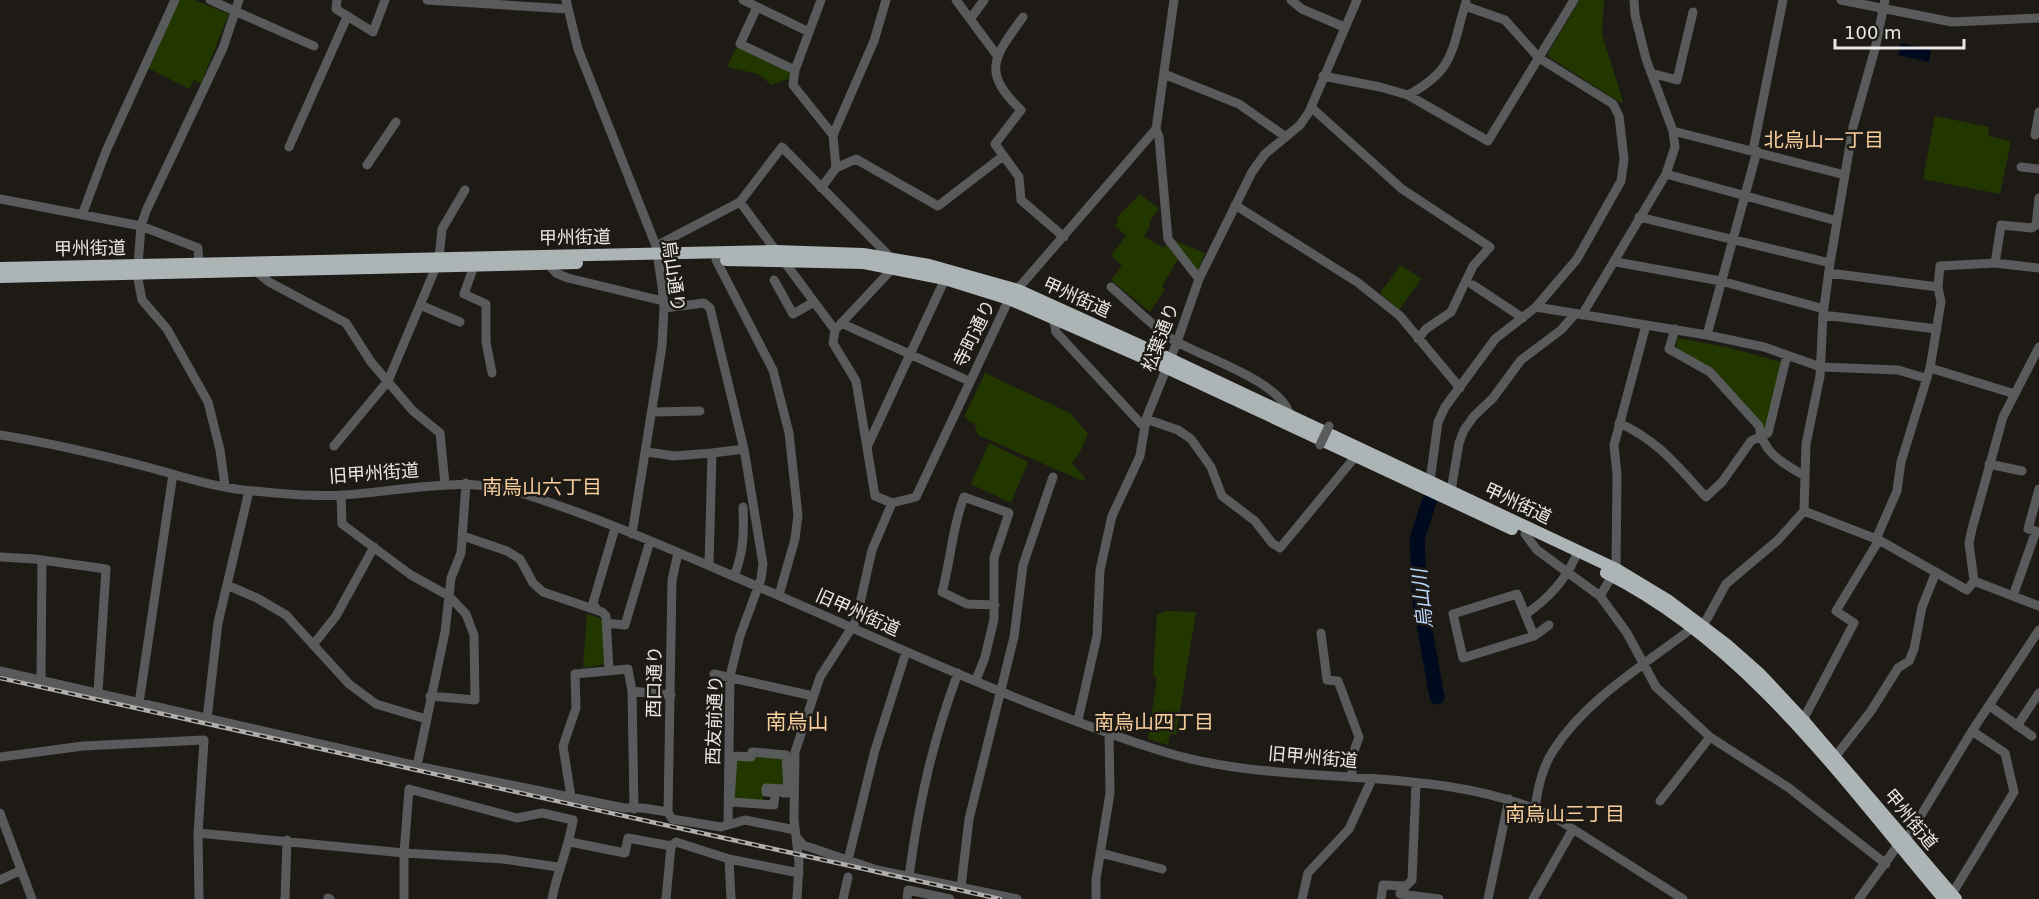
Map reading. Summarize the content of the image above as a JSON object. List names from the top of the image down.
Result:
{
  "streets": {
    "highway": ["甲州街道"],
    "street": [
      "烏山通り",
      "寺町通り",
      "松葉通り",
      "旧甲州街道",
      "西口通り",
      "西友前通り"
    ]
  },
  "crossings": [
    ["甲州街道", "烏山通り"],
    ["甲州街道", "寺町通り"],
    ["甲州街道", "松葉通り"],
    ["烏山通り", "旧甲州街道"],
    ["烏山通り", "西友前通り"],
    ["松葉通り", "旧甲州街道"],
    ["旧甲州街道", "西口通り"],
    ["旧甲州街道", "西友前通り"]
  ],
  "districts": [
    "北烏山一丁目",
    "南烏山六丁目",
    "南烏山",
    "南烏山四丁目",
    "南烏山三丁目"
  ],
  "water": ["烏山川"],
  "scale_bar": "100 m"
}
